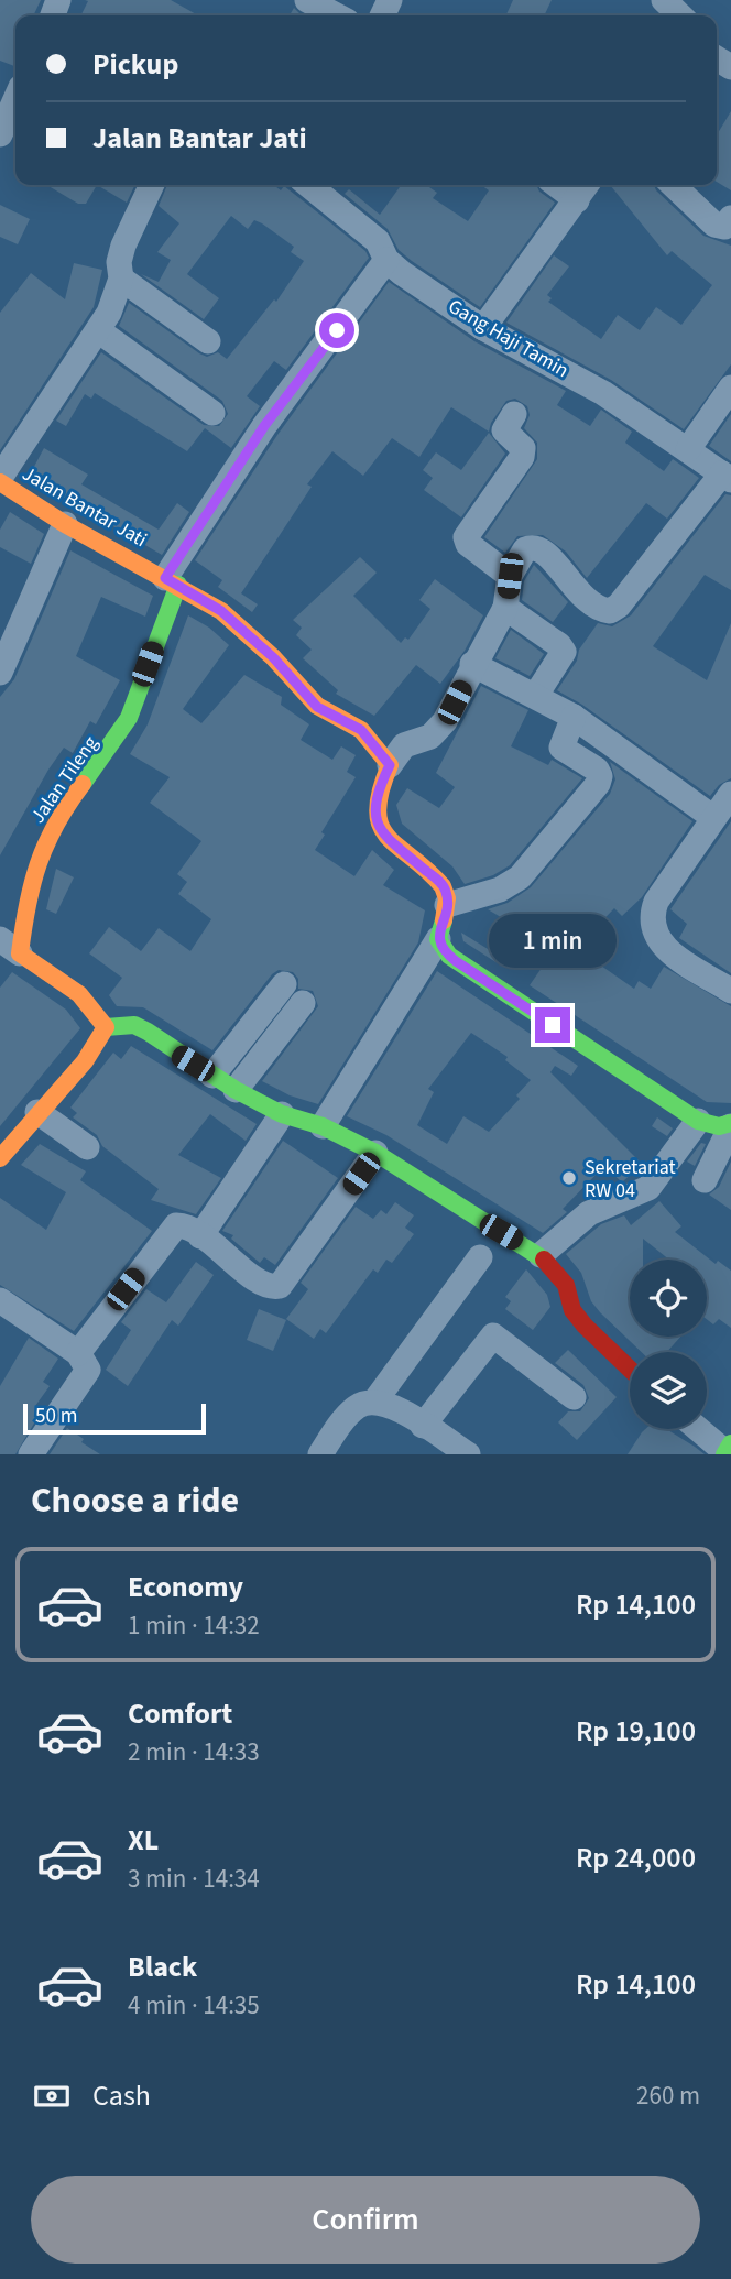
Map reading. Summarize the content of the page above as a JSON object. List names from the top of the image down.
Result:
{
  "streets": {
    "street": ["Gang Haji Tamin", "Jalan Bantar Jati", "Jalan Tileng"]
  },
  "crossings": [
    ["Jalan Bantar Jati", "Jalan Tileng"]
  ],
  "places": ["Sekretariat RW 04"],
  "scale_bar": "50 m",
  "page": {
    "banner": ["Pickup", "Jalan Bantar Jati"],
    "bubble": "1 min",
    "scale": "50 m",
    "heading": "Choose a ride",
    "list": [
      {
        "name": "Economy",
        "note": "1 min · 14:32",
        "value": "Rp 14,100"
      },
      {
        "name": "Comfort",
        "note": "2 min · 14:33",
        "value": "Rp 19,100"
      },
      {
        "name": "XL",
        "note": "3 min · 14:34",
        "value": "Rp 24,000"
      },
      {
        "name": "Black",
        "note": "4 min · 14:35",
        "value": "Rp 14,100"
      }
    ],
    "pay": ["Cash", "260 m"],
    "buttons": "Confirm"
  }
}
